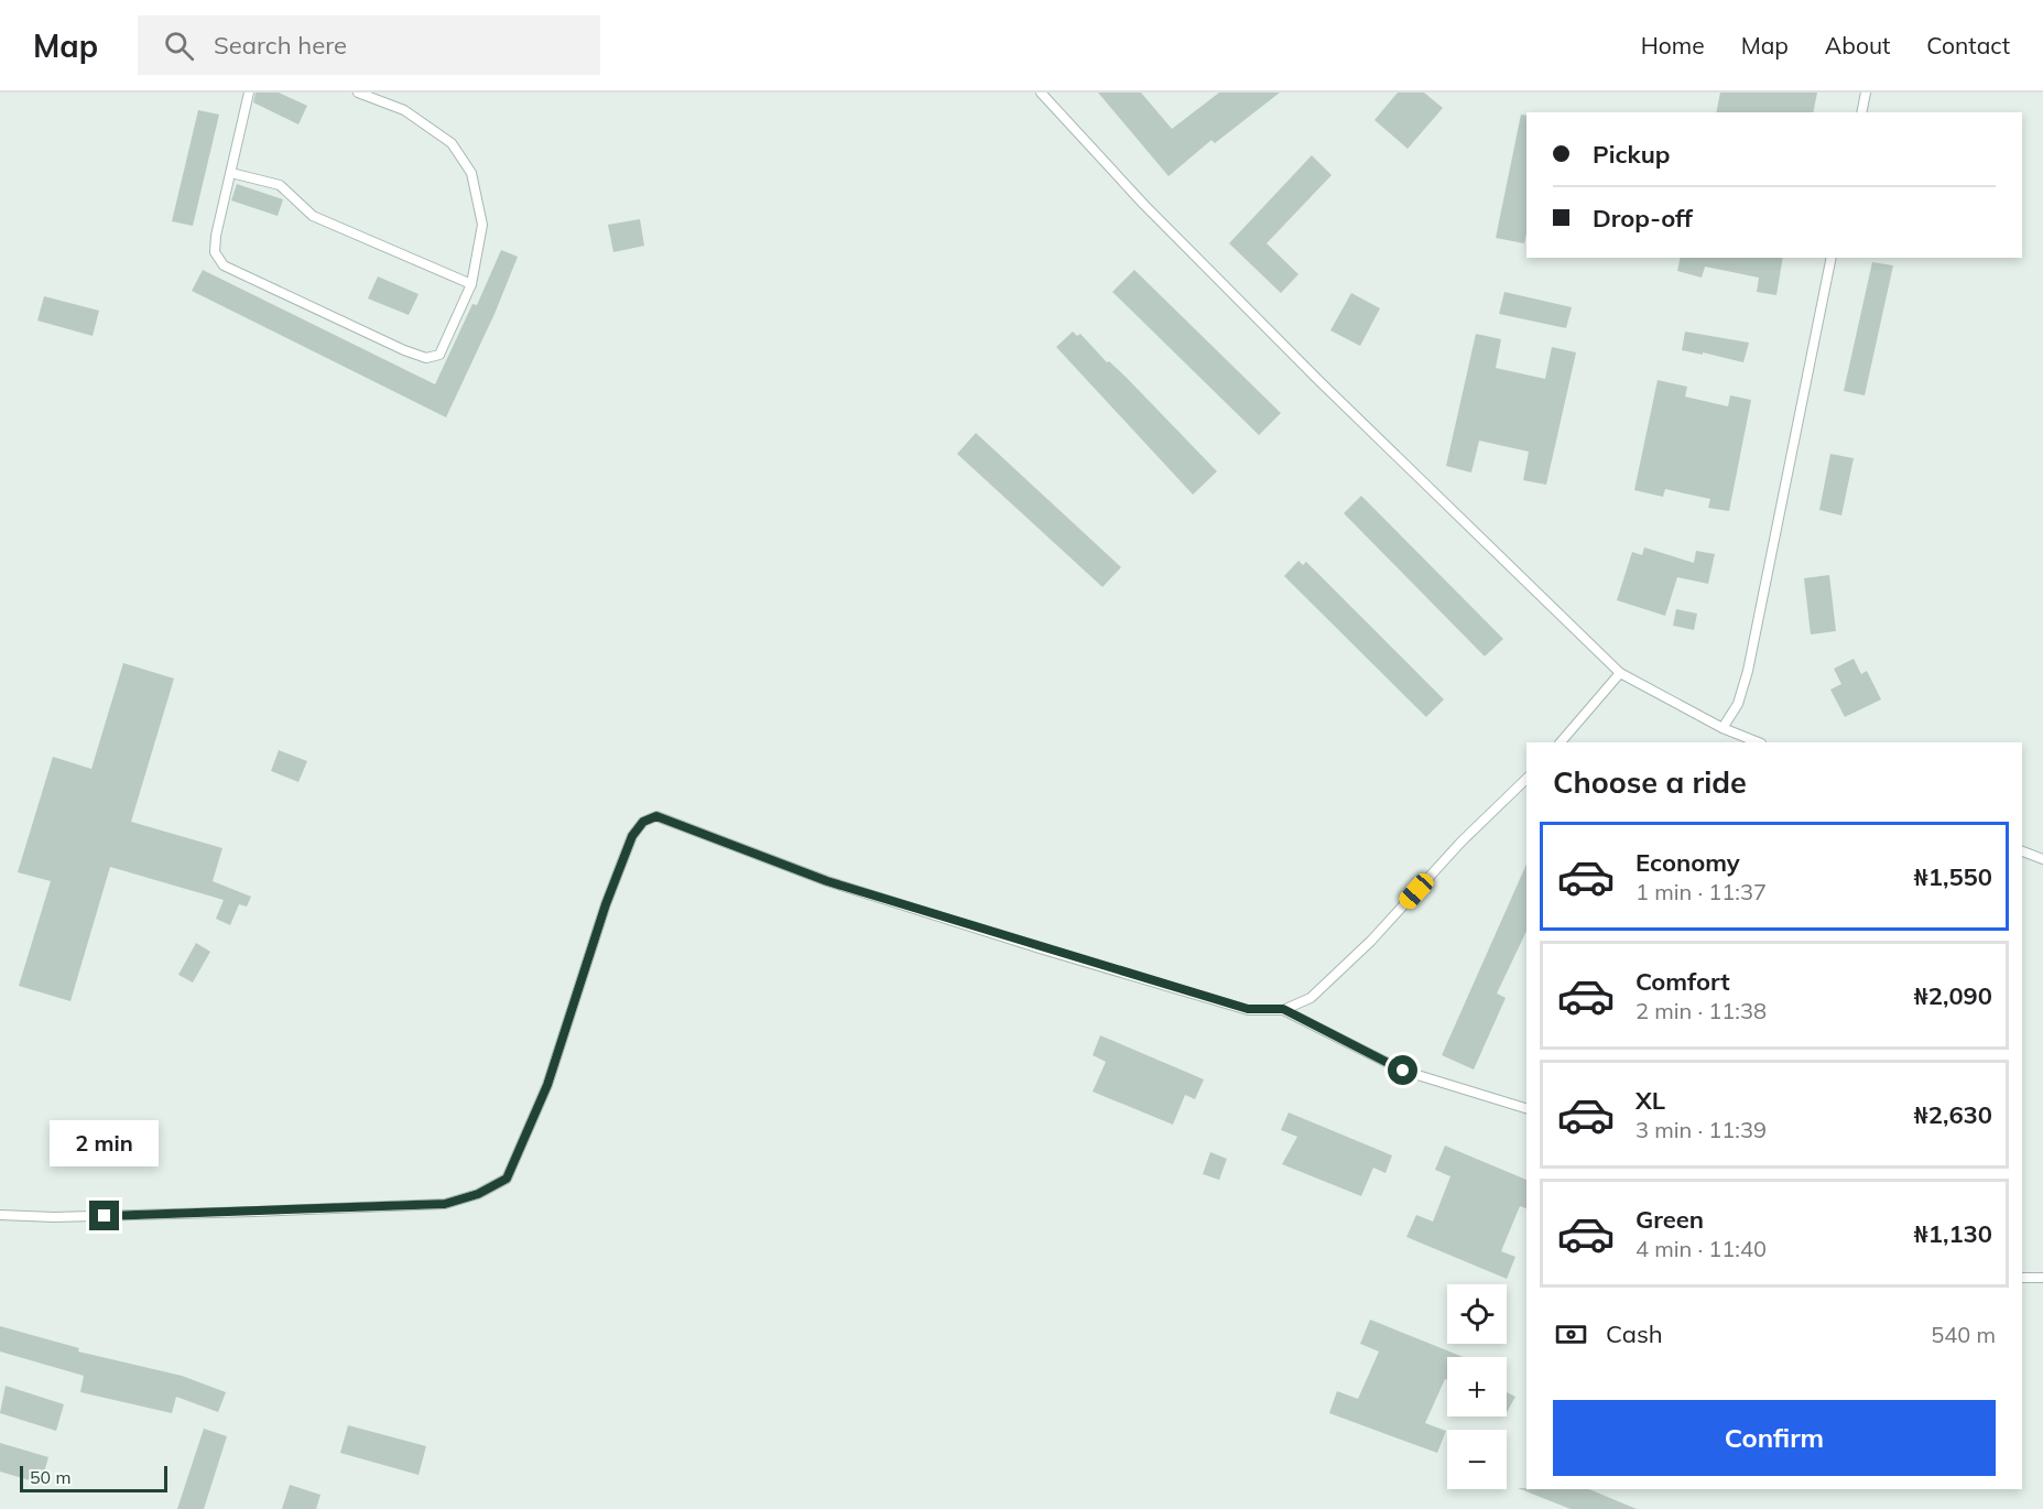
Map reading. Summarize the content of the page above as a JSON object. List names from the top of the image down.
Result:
{
  "scale_bar": "50 m",
  "page": {
    "header": "Map",
    "search": "Search here",
    "nav": [
      "Home",
      "Map",
      "About",
      "Contact"
    ],
    "banner": ["Pickup", "Drop-off"],
    "heading": "Choose a ride",
    "list": [
      {
        "name": "Economy",
        "note": "1 min · 11:37",
        "value": "₦1,550"
      },
      {
        "name": "Comfort",
        "note": "2 min · 11:38",
        "value": "₦2,090"
      },
      {
        "name": "XL",
        "note": "3 min · 11:39",
        "value": "₦2,630"
      },
      {
        "name": "Green",
        "note": "4 min · 11:40",
        "value": "₦1,130"
      }
    ],
    "bubble": "2 min",
    "map_buttons": ["+", "−"],
    "pay": ["Cash", "540 m"],
    "buttons": "Confirm",
    "scale": "50 m"
  }
}
